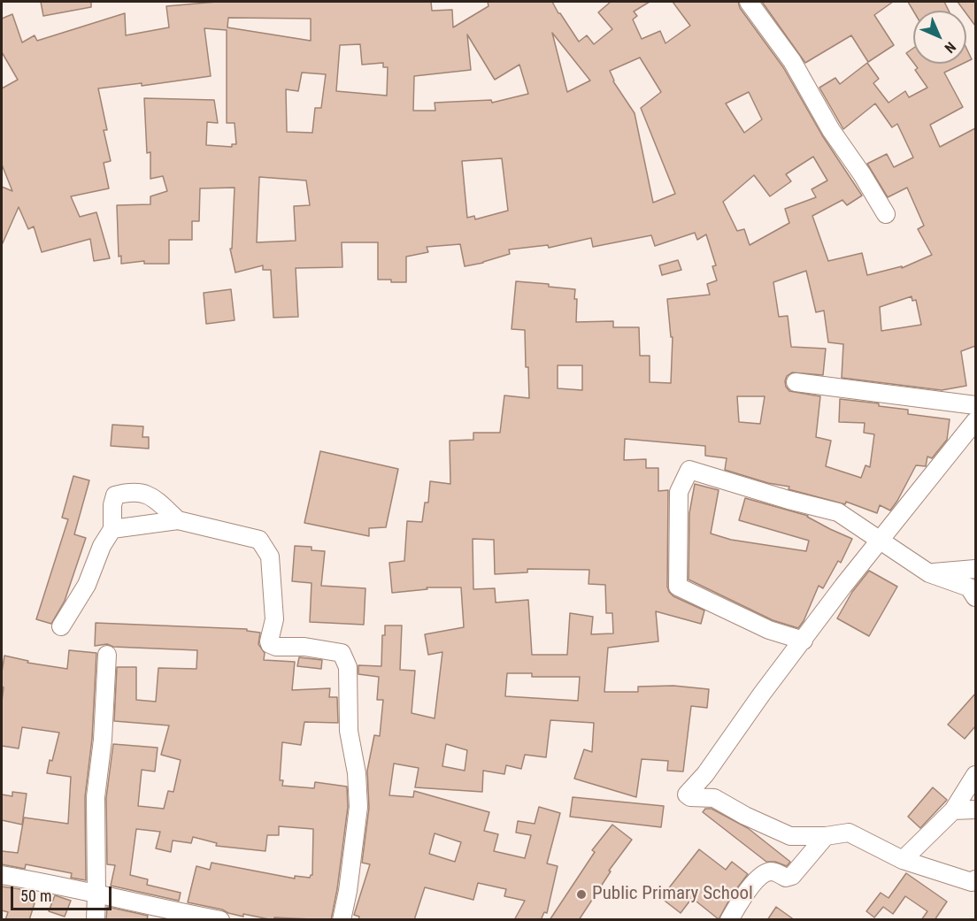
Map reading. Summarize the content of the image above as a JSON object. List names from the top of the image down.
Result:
{
  "places": ["Public Primary School"],
  "scale_bar": "50 m",
  "north": "bottom right"
}
